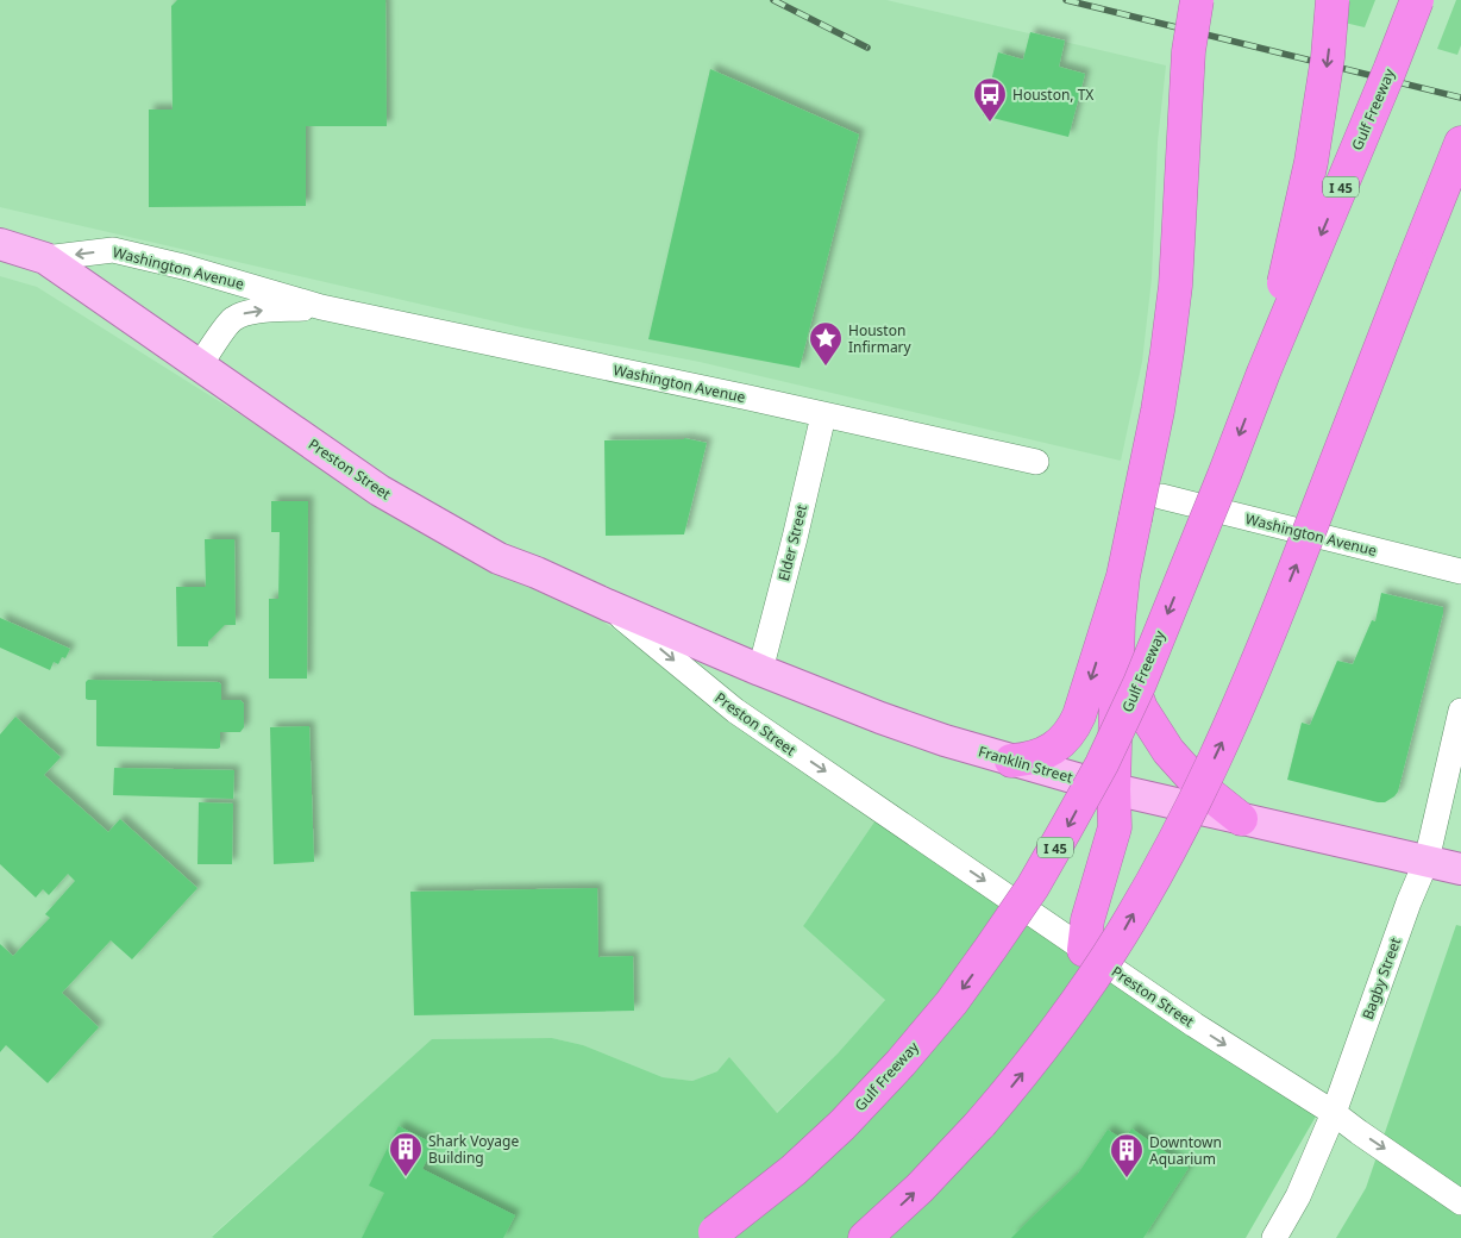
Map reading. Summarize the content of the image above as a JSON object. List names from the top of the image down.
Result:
{
  "streets": {
    "highway": ["Gulf Freeway", "I 45"],
    "main road": ["Washington Avenue", "Preston Street", "Franklin Street"],
    "street": ["Elder Street", "Bagby Street"]
  },
  "crossings": [
    ["Washington Avenue", "Preston Street"],
    ["Washington Avenue", "Elder Street"],
    ["Preston Street", "Franklin Street"],
    ["Preston Street", "Bagby Street"],
    ["Elder Street", "Franklin Street"],
    ["Franklin Street", "Bagby Street"]
  ],
  "one_way": ["Preston Street"],
  "places": {
    "bus stop": ["Houston, TX"],
    "place": ["Houston Infirmary"],
    "building": ["Shark Voyage Building", "Downtown Aquarium"]
  }
}
